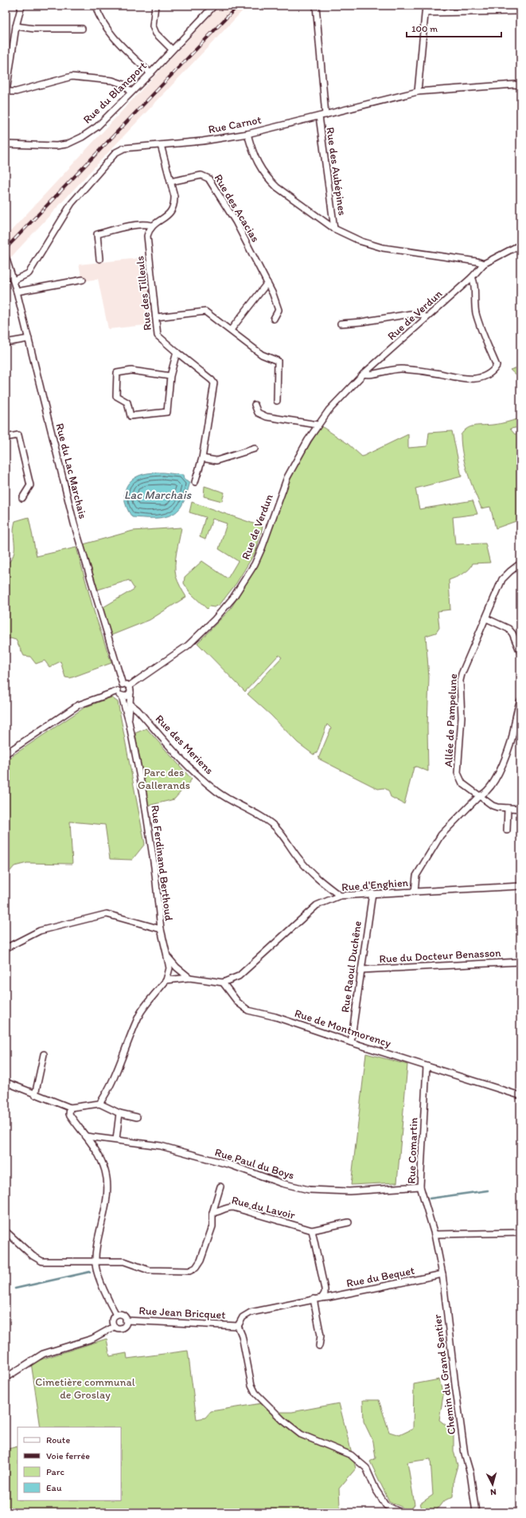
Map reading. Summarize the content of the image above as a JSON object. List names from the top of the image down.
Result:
{
  "streets": {
    "street": [
      "Rue du Blancport",
      "Rue Carnot",
      "Rue des Aubépines",
      "Rue des Acacias",
      "Rue des Tilleuls",
      "Rue de Verdun",
      "Rue du Lac Marchais",
      "Allée de Pampelune",
      "Rue des Meriens",
      "Rue Ferdinand Berthoud",
      "Rue d'Enghien",
      "Rue du Docteur Benasson",
      "Rue Raoul Duchêne",
      "Rue de Montmorency",
      "Rue Comartin",
      "Rue Paul du Boys",
      "Rue du Lavoir",
      "Rue du Bequet",
      "Rue Jean Bricquet",
      "Chemin du Grand Sentier"
    ]
  },
  "crossings": [
    ["Rue Carnot", "Rue des Aubépines"],
    ["Rue Carnot", "Rue du Lac Marchais"],
    ["Rue de Verdun", "Rue du Lac Marchais"],
    ["Rue de Verdun", "Rue Ferdinand Berthoud"],
    ["Rue du Lac Marchais", "Rue Ferdinand Berthoud"],
    ["Rue des Meriens", "Rue Ferdinand Berthoud"],
    ["Rue des Meriens", "Rue d'Enghien"],
    ["Rue d'Enghien", "Rue Raoul Duchêne"],
    ["Rue d'Enghien", "Rue de Montmorency"],
    ["Rue du Docteur Benasson", "Rue Raoul Duchêne"],
    ["Rue Raoul Duchêne", "Rue de Montmorency"],
    ["Rue de Montmorency", "Rue Comartin"],
    ["Rue Comartin", "Rue Paul du Boys"],
    ["Rue Comartin", "Chemin du Grand Sentier"],
    ["Rue du Bequet", "Chemin du Grand Sentier"]
  ],
  "water": ["Lac Marchais"],
  "parks": ["Parc des Gallerands", "Cimetière communal de Groslay"],
  "legend": [
    "Route",
    "Voie ferrée",
    "Parc",
    "Eau"
  ],
  "scale_bar": "100 m",
  "north": "bottom"
}
